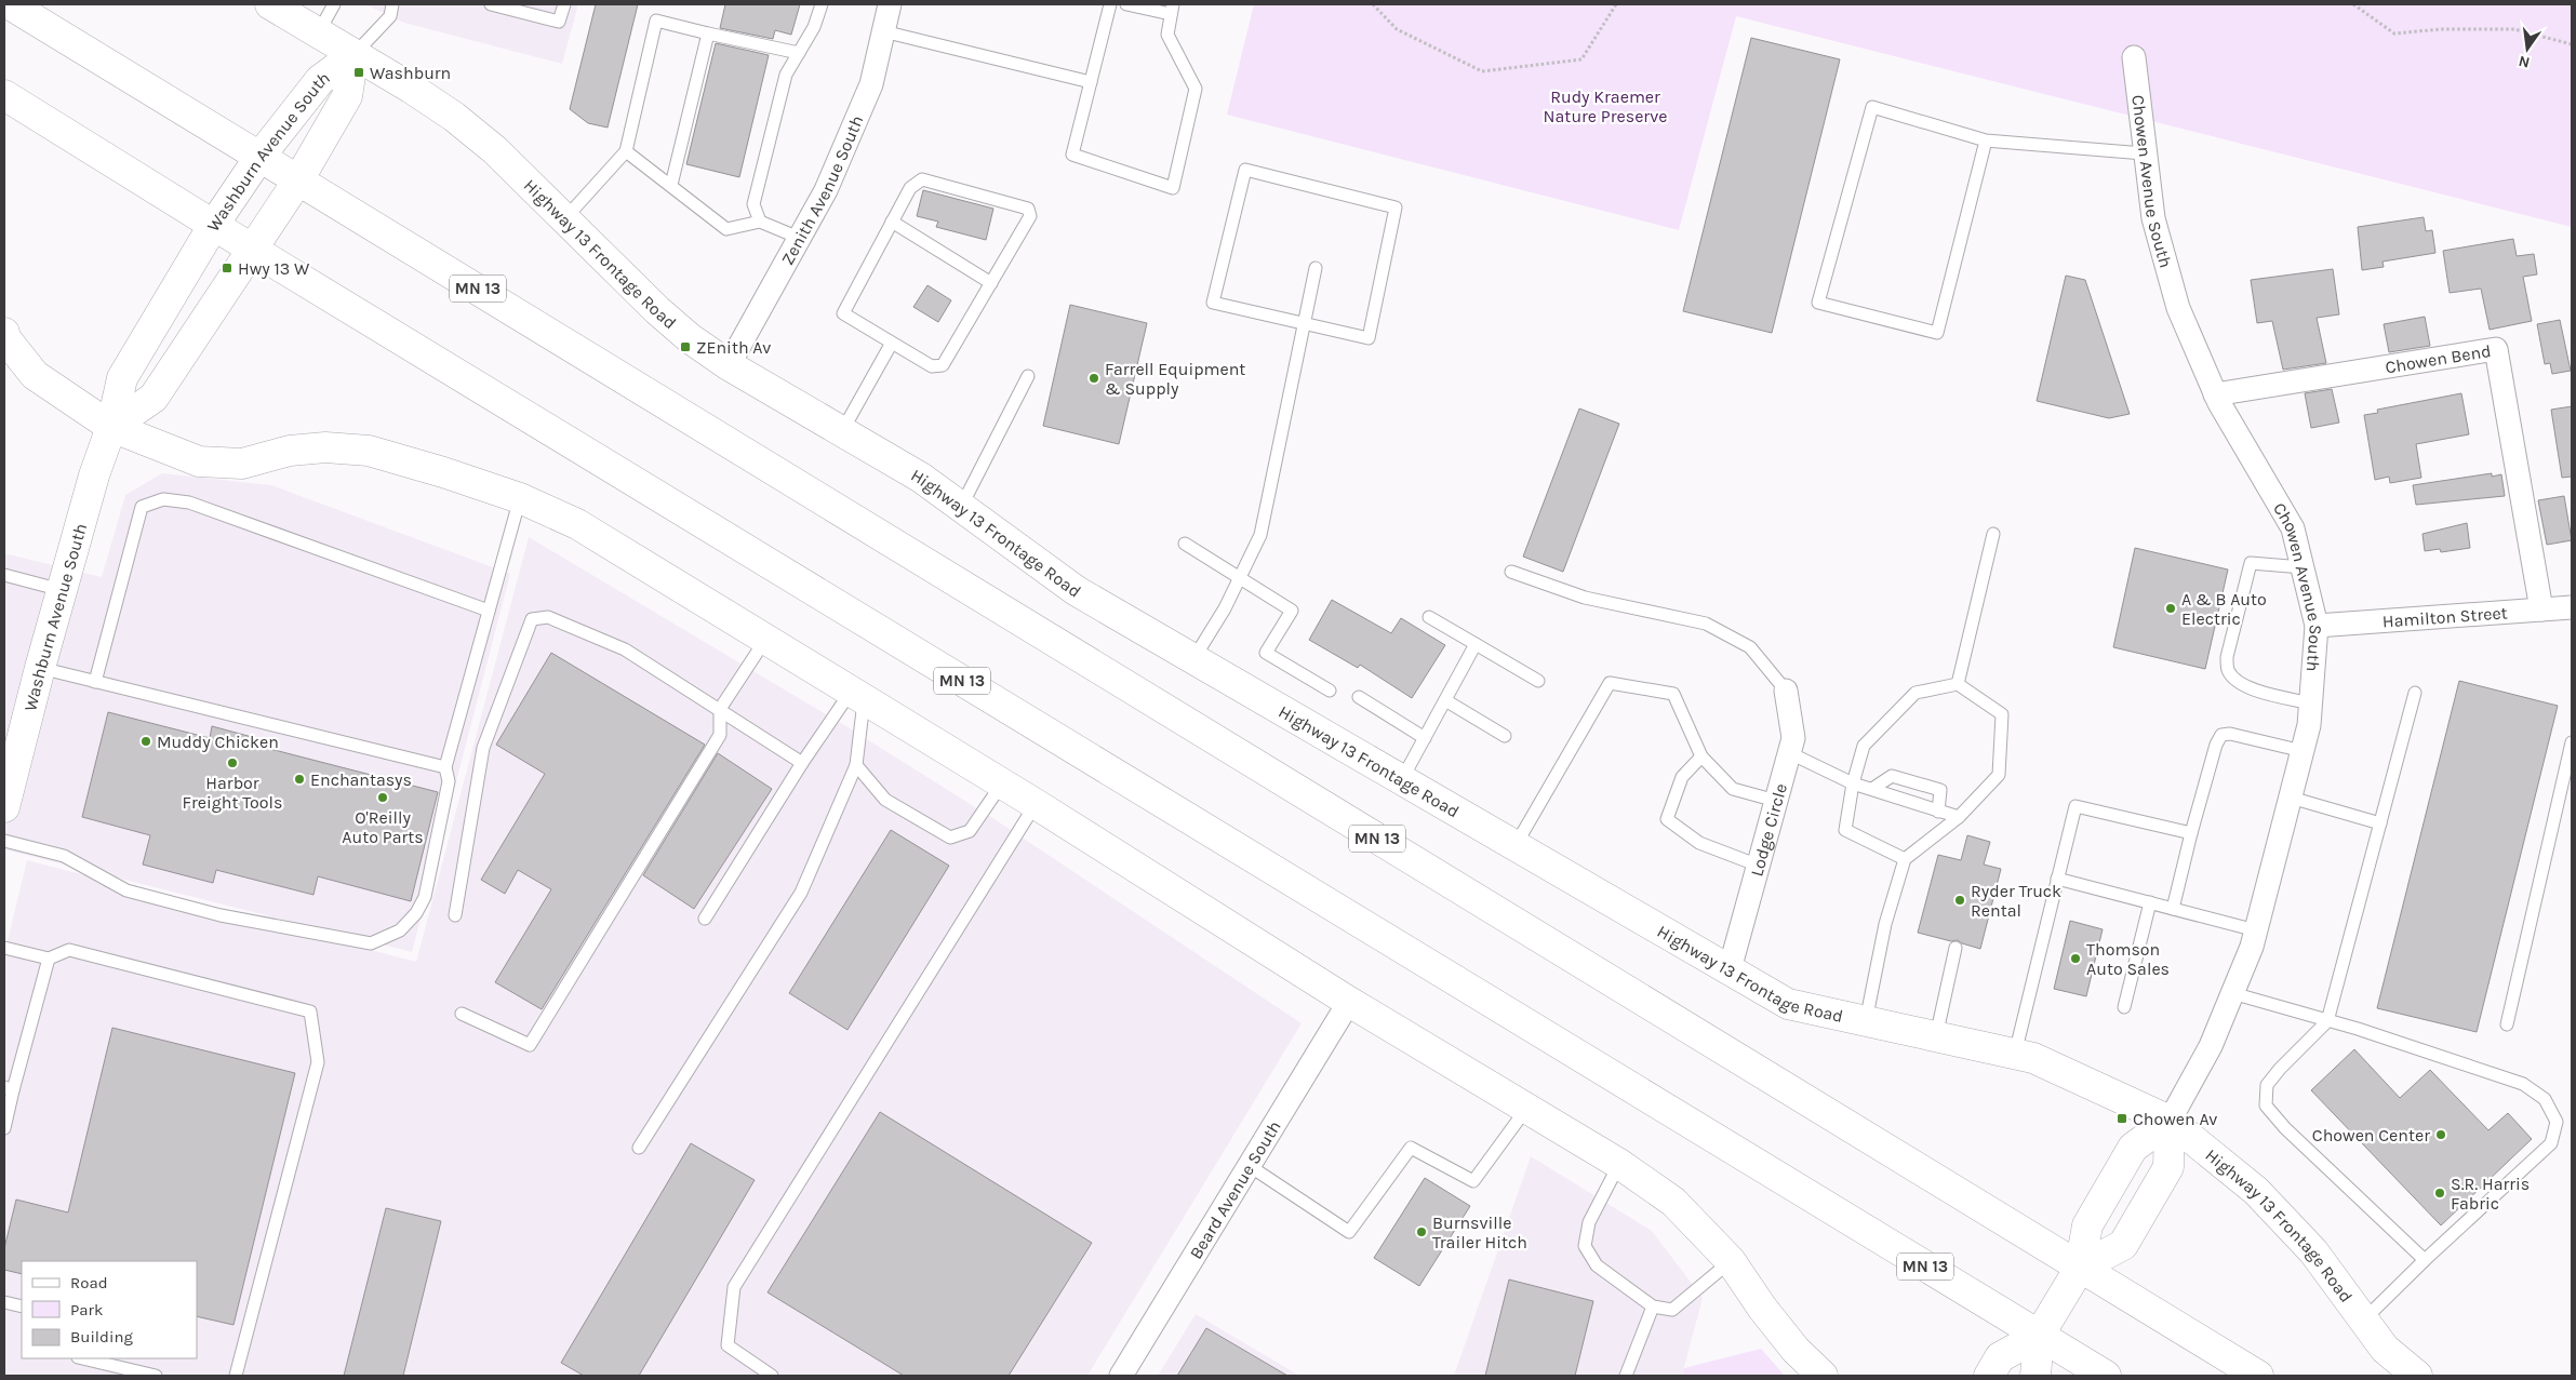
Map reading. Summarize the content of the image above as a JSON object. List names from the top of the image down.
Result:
{
  "streets": {
    "main road": [
      "Washburn Avenue South",
      "Chowen Avenue South",
      "Highway 13 Frontage Road",
      "MN 13"
    ],
    "street": [
      "Zenith Avenue South",
      "Chowen Bend",
      "Hamilton Street",
      "Lodge Circle",
      "Beard Avenue South"
    ]
  },
  "crossings": [
    ["Washburn Avenue South", "Highway 13 Frontage Road"],
    ["Washburn Avenue South", "MN 13"],
    ["Chowen Avenue South", "Highway 13 Frontage Road"],
    ["Chowen Avenue South", "MN 13"],
    ["Chowen Avenue South", "Chowen Bend"],
    ["Chowen Avenue South", "Hamilton Street"],
    ["Zenith Avenue South", "Highway 13 Frontage Road"],
    ["Highway 13 Frontage Road", "Lodge Circle"],
    ["Chowen Bend", "Hamilton Street"]
  ],
  "parks": ["Rudy Kraemer Nature Preserve"],
  "places": {
    "transit": [
      "Washburn",
      "Hwy 13 W",
      "ZEnith Av",
      "Chowen Av"
    ],
    "other": [
      "Farrell Equipment & Supply",
      "A & B Auto Electric",
      "Muddy Chicken",
      "Harbor Freight Tools",
      "Enchantasys",
      "O'Reilly Auto Parts",
      "Ryder Truck Rental",
      "Thomson Auto Sales",
      "Chowen Center",
      "S.R. Harris Fabric",
      "Burnsville Trailer Hitch"
    ]
  },
  "legend": ["Road", "Park", "Building"],
  "north": "bottom"
}
